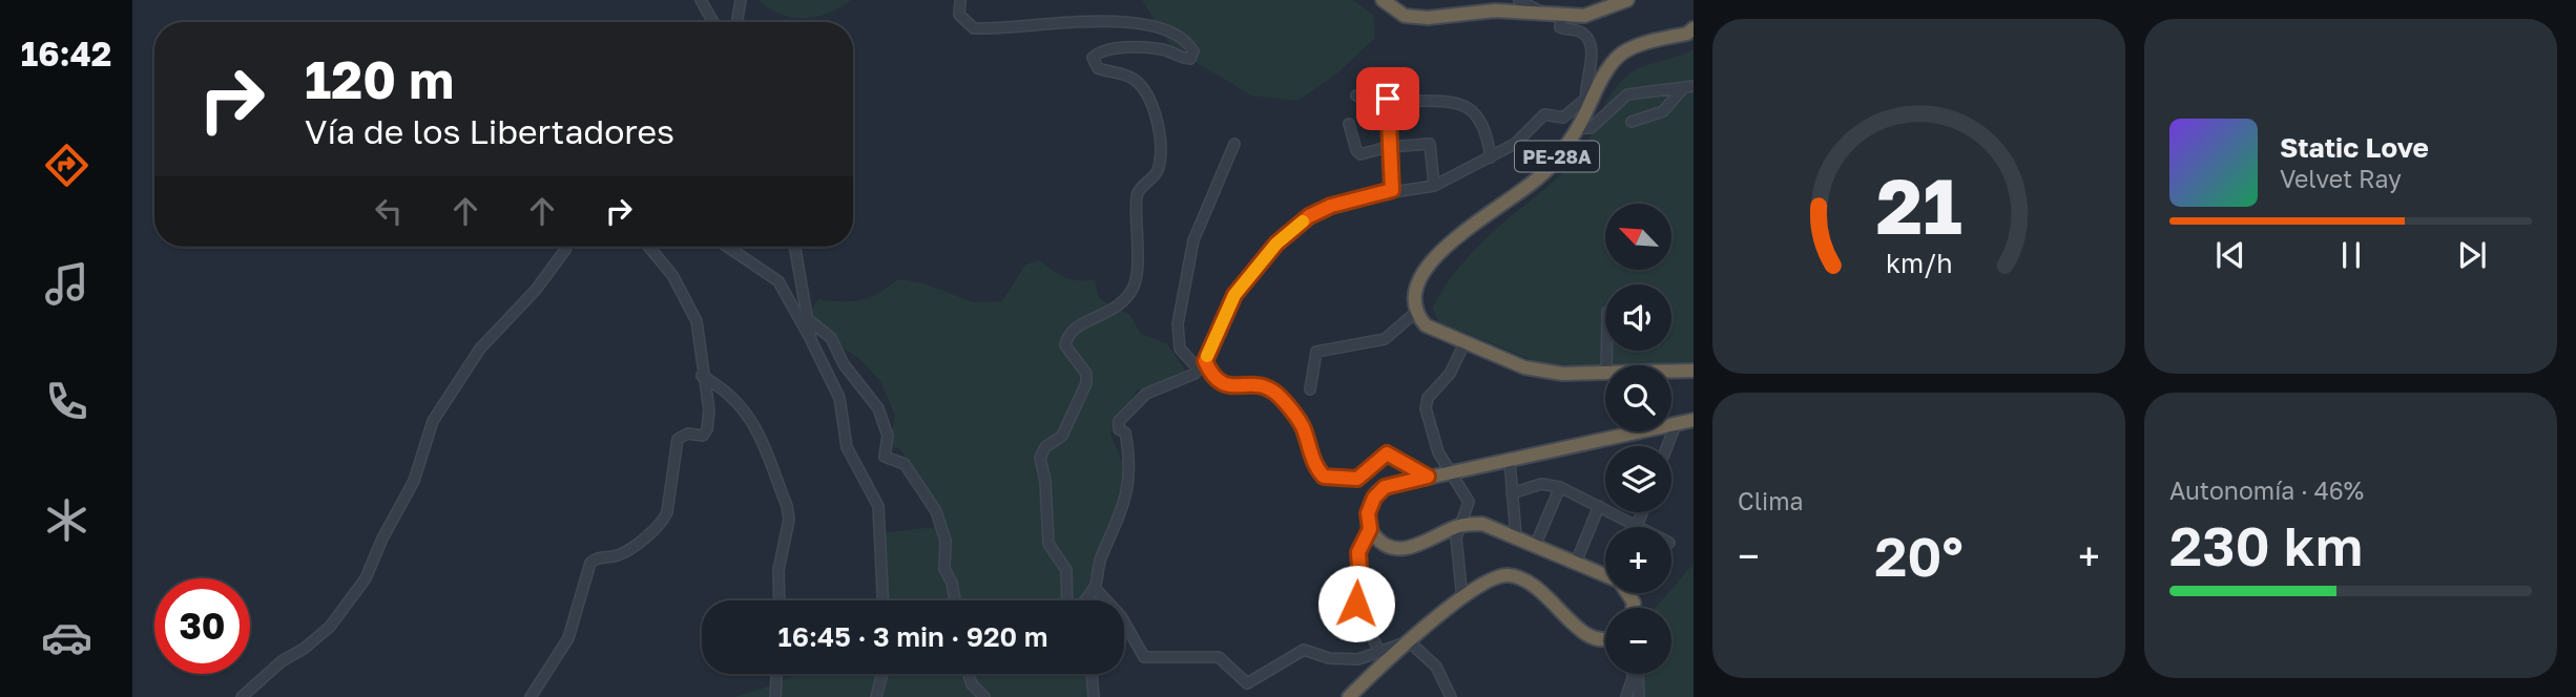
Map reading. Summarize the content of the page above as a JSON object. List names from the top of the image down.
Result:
{
  "streets": {
    "highway": ["PE-28A"]
  },
  "north": "top left",
  "page": {
    "tabs": "16:42",
    "turn": ["120 m", "Vía de los Libertadores"],
    "song": ["Static Love", "Velvet Ray"],
    "map_buttons": ["+", "−"],
    "tile": [
      "Clima",
      ["Autonomía · 46%", "230 km"]
    ],
    "heat": ["−", "20°", "+"],
    "limit": "30",
    "trip": "16:45 · 3 min · 920 m",
    "gauge": ["21", "km/h"]
  }
}
